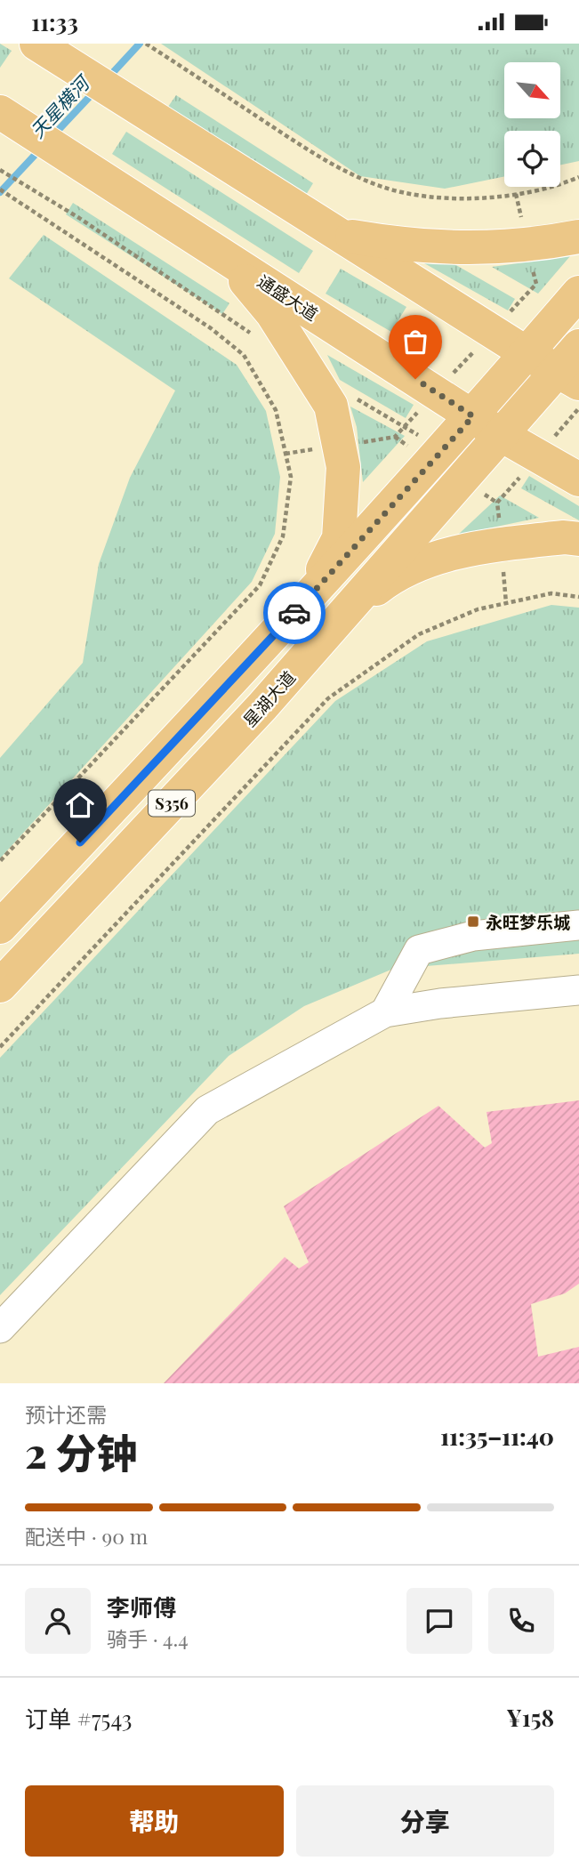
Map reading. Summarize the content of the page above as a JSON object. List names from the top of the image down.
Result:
{
  "streets": {
    "main road": ["通盛大道", "星湖大道", "S356"]
  },
  "crossings": [
    ["通盛大道", "星湖大道"]
  ],
  "water": ["天星横河"],
  "places": {
    "transit": ["永旺梦乐城"]
  },
  "north": "bottom right",
  "page": {
    "status": "11:33",
    "heading": ["2 分钟", "预计还需", "11:35–11:40"],
    "panel": [
      "李师傅",
      "骑手 · 4.4",
      "订单 #7543",
      "¥158"
    ],
    "bar": "配送中 · 90 m",
    "buttons": ["帮助", "分享"]
  }
}
